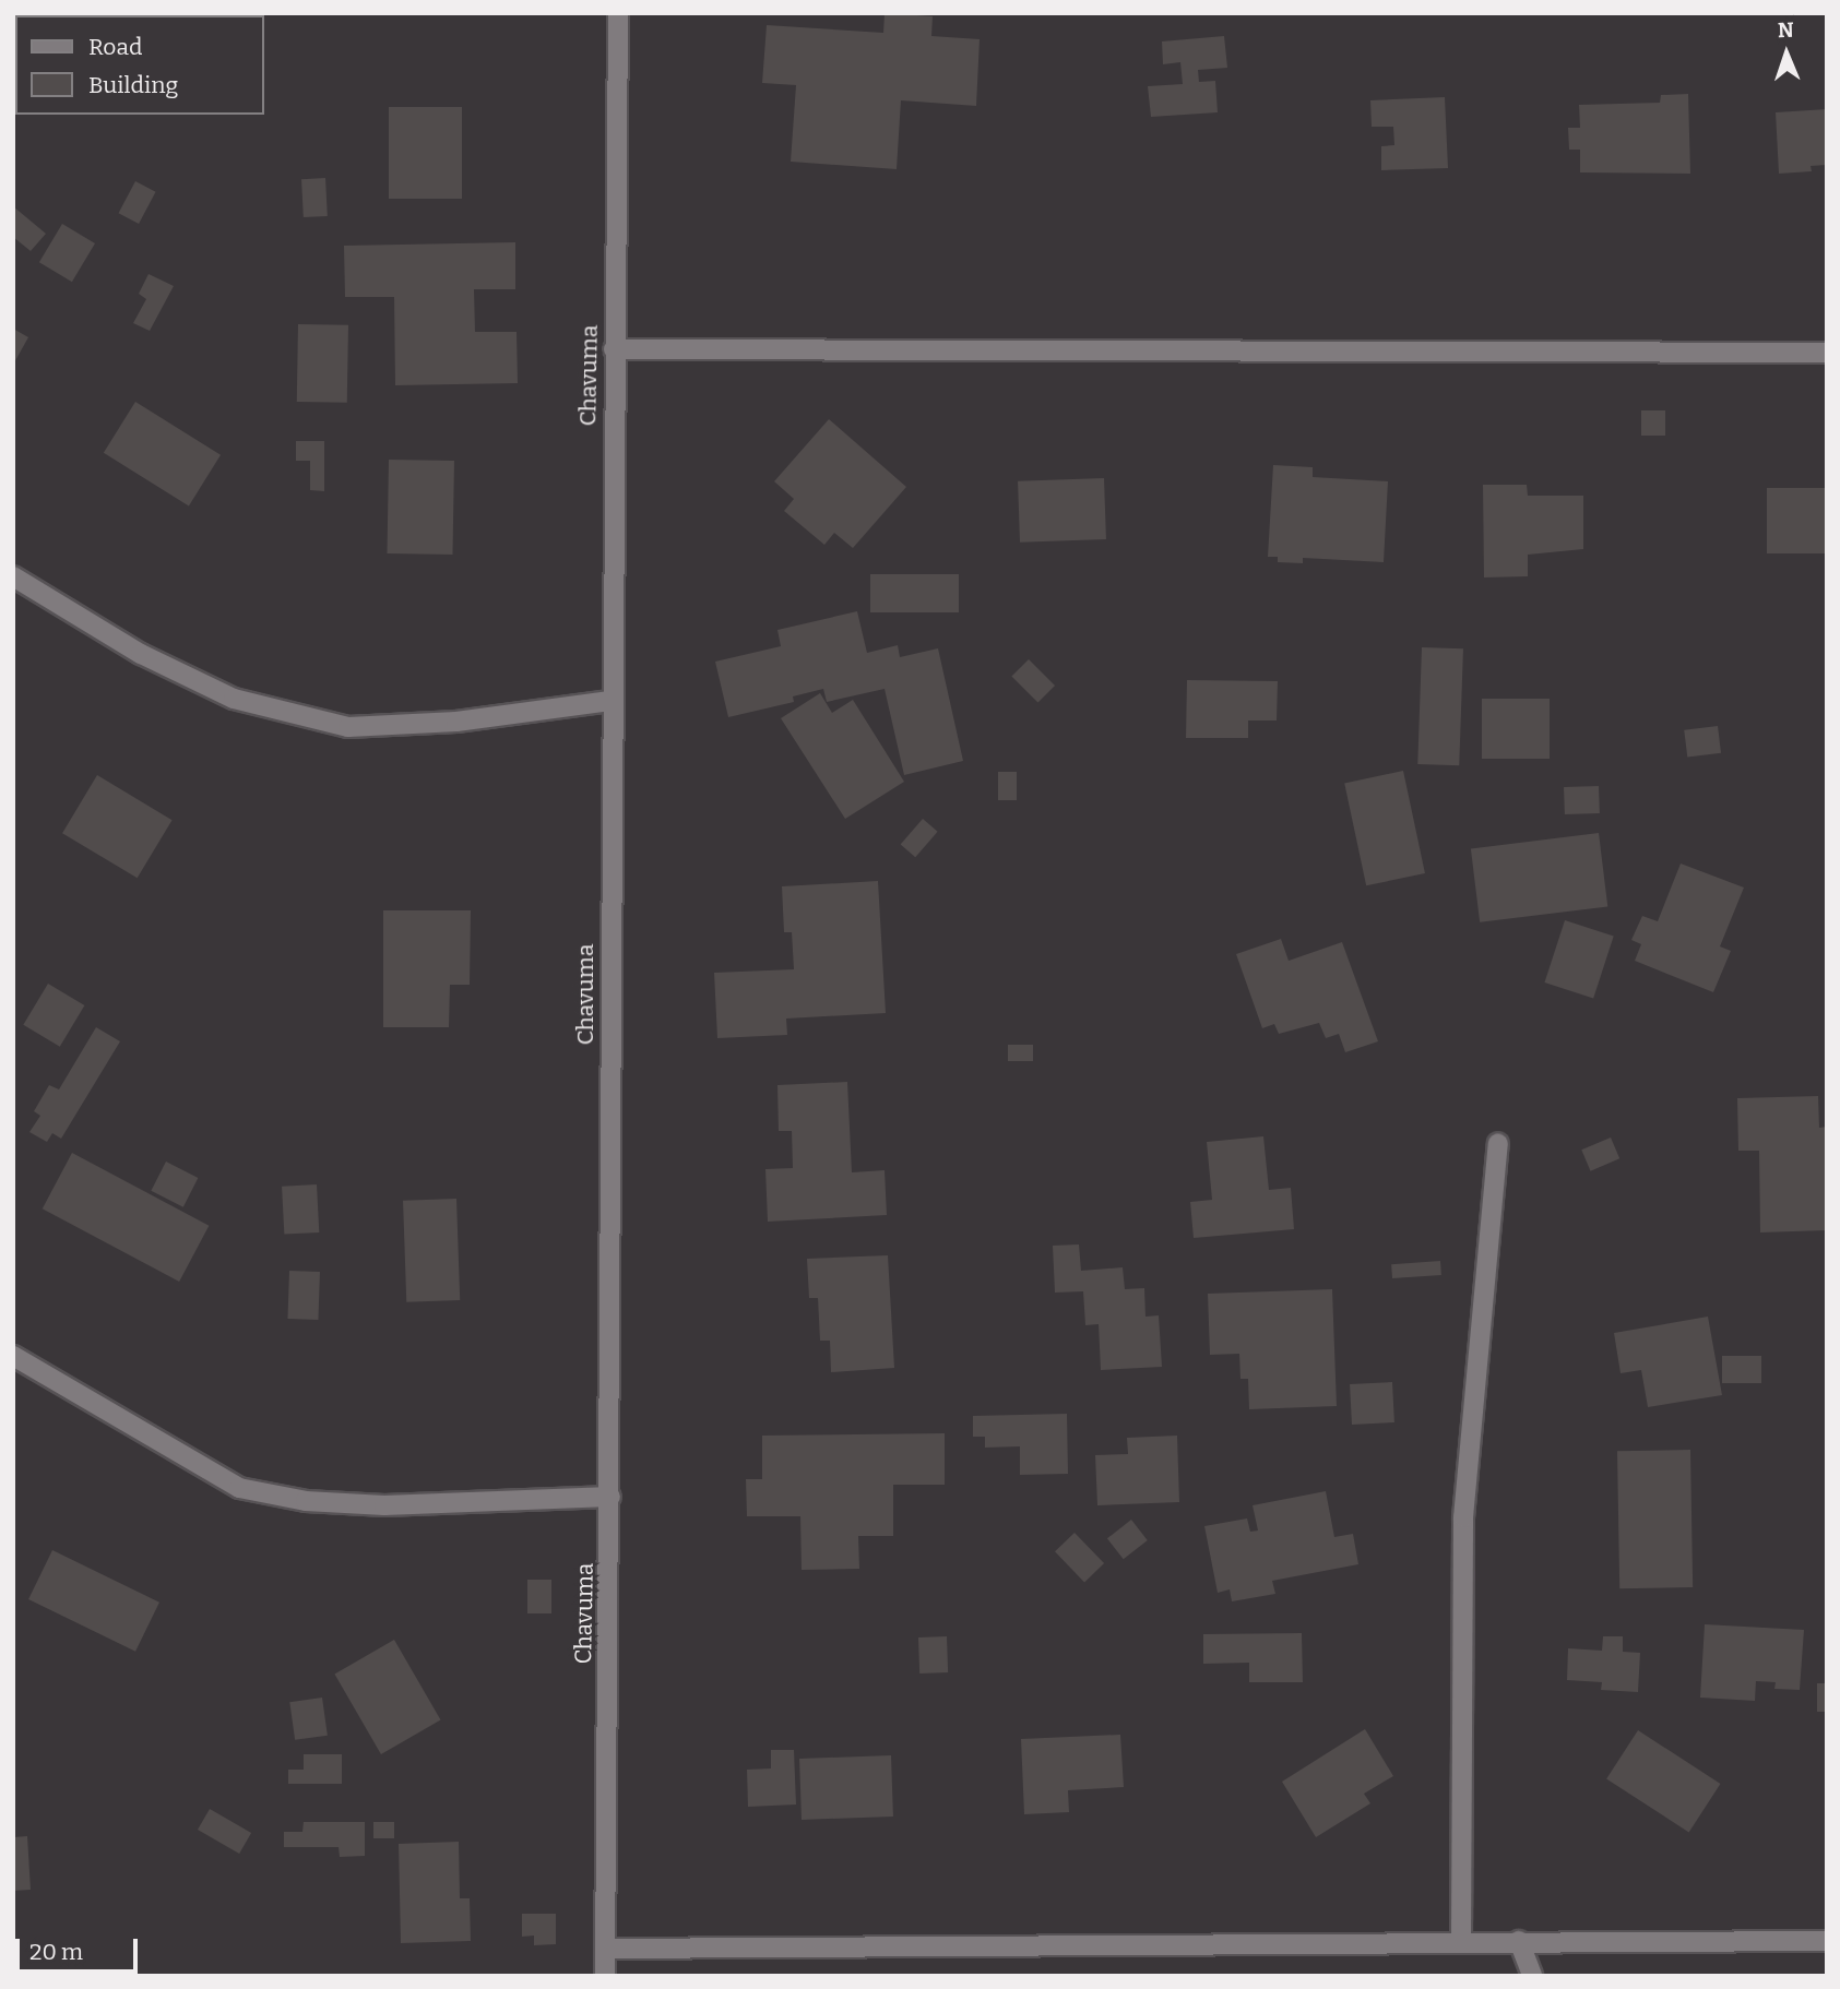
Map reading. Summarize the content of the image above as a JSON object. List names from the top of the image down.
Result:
{
  "streets": {
    "street": ["Chavuma"]
  },
  "legend": ["Road", "Building"],
  "scale_bar": "20 m",
  "north": "top"
}
